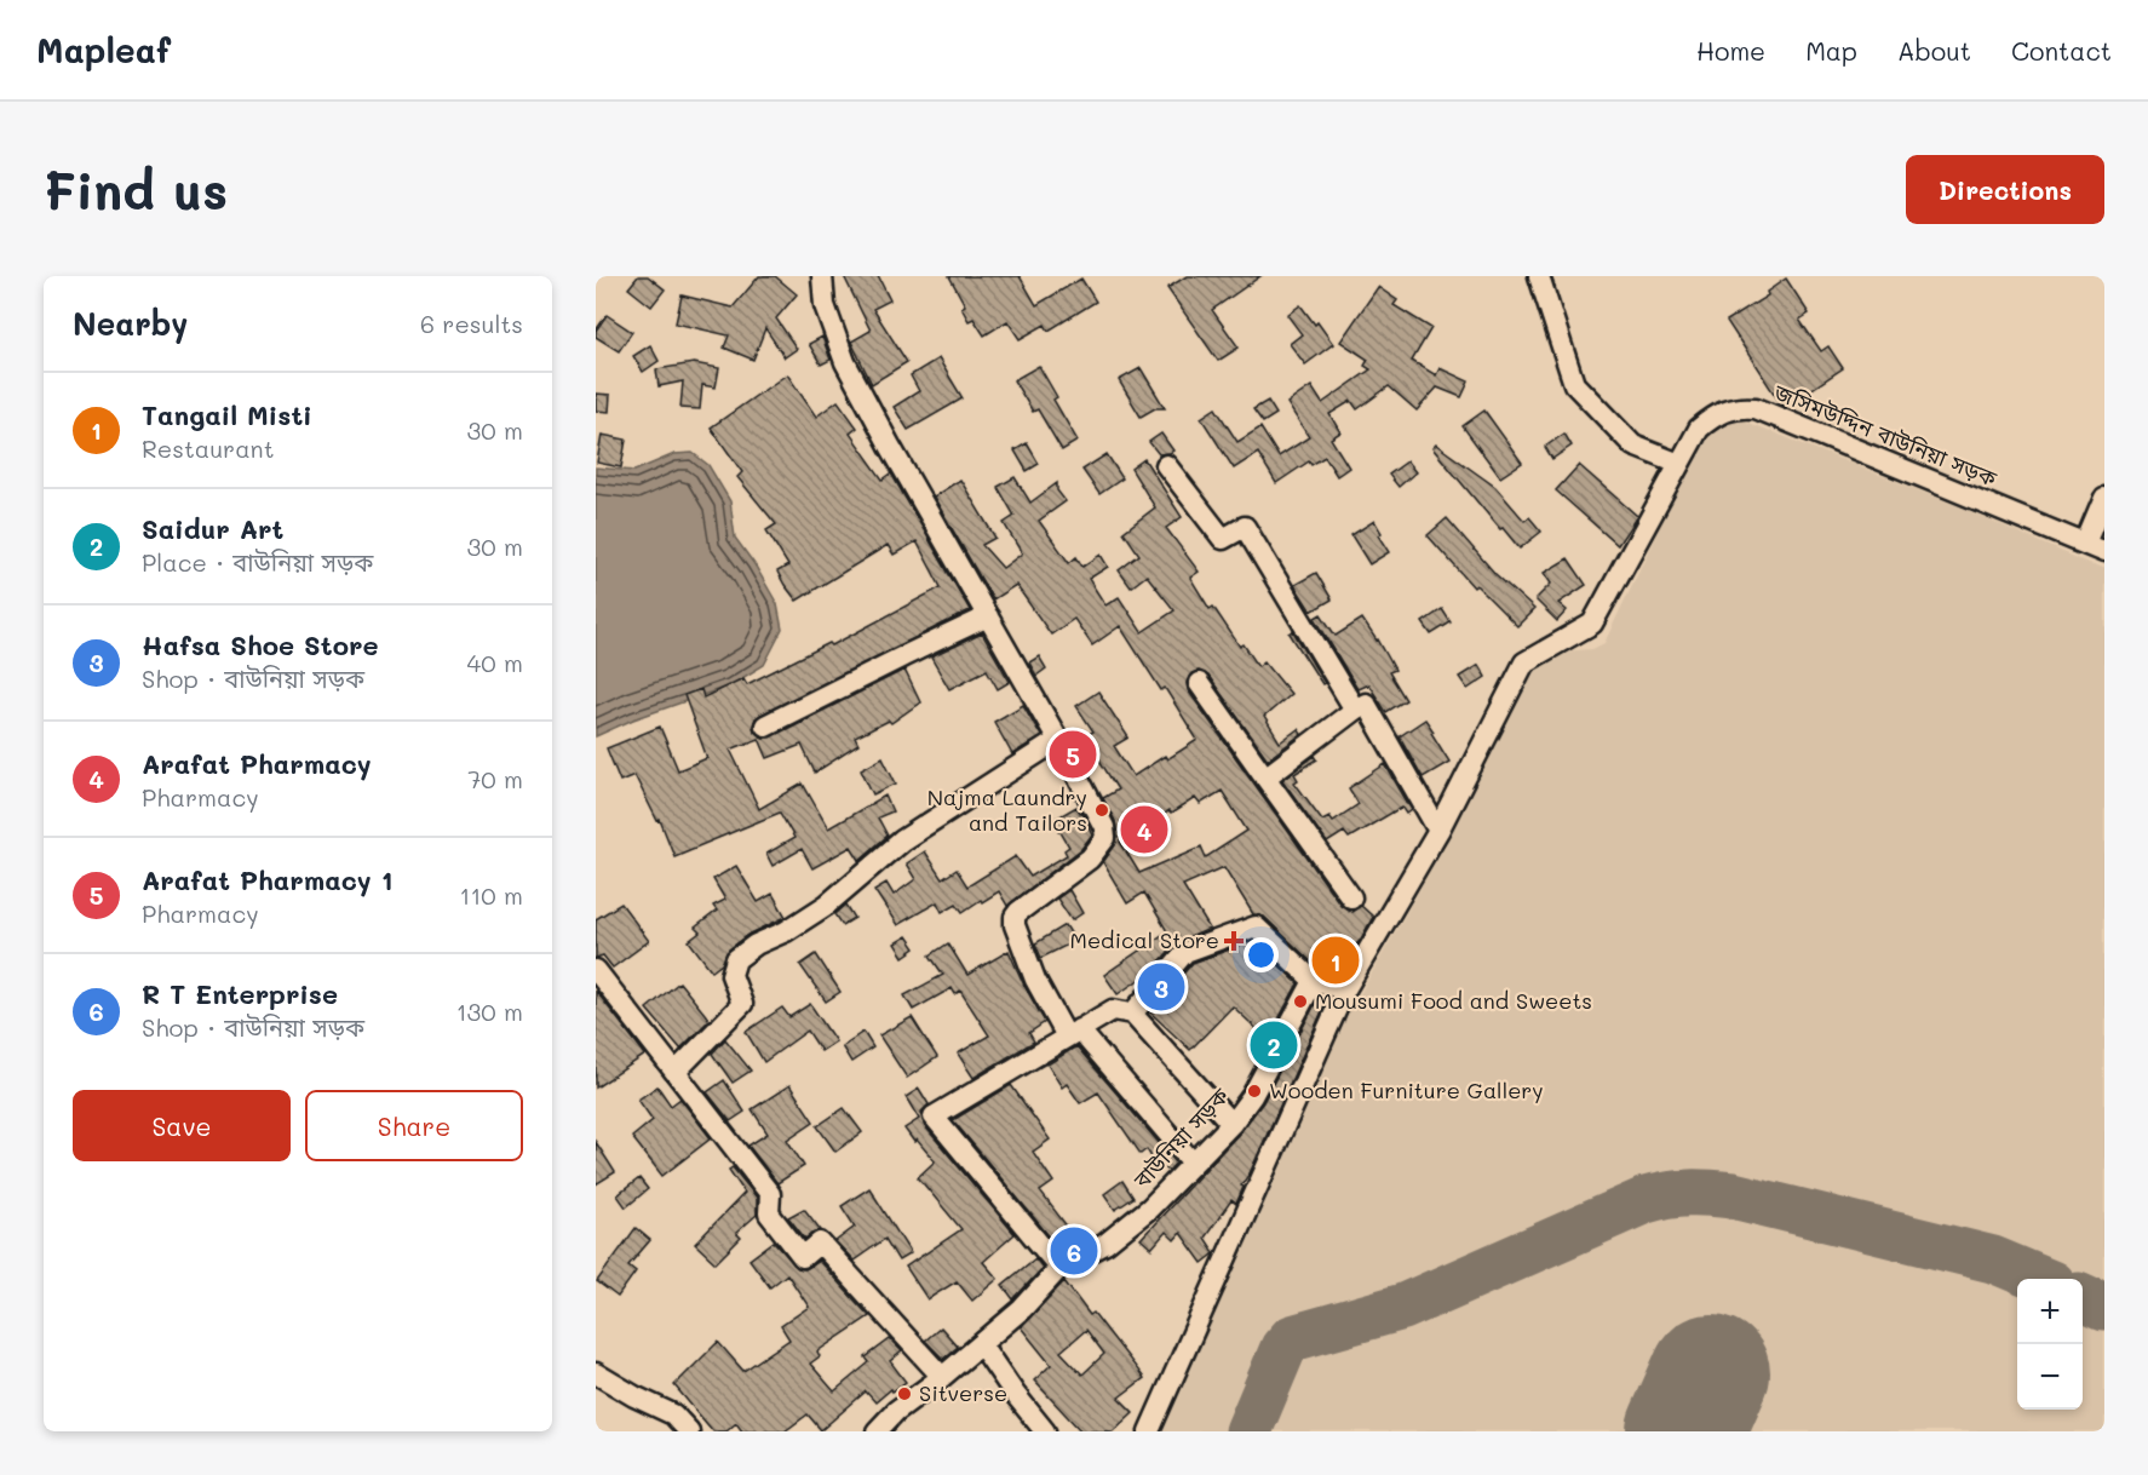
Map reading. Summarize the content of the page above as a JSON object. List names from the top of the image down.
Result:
{
  "streets": {
    "street": ["জসিমউদ্দিন বাউনিয়া সড়ক", "বাউনিয়া সড়ক"]
  },
  "places": {
    "other": [
      "Najma Laundry and Tailors",
      "Mousumi Food and Sweets",
      "Wooden Furniture Gallery",
      "Sitverse"
    ],
    "health": ["Medical Store"]
  },
  "page": {
    "header": "Mapleaf",
    "nav": [
      "Home",
      "Map",
      "About",
      "Contact"
    ],
    "buttons": [
      "Directions",
      ["Save", "Share"]
    ],
    "title": "Find us",
    "heading": ["Nearby", "6 results"],
    "list": [
      {
        "mark": "1",
        "name": "Tangail Misti",
        "note": "Restaurant",
        "value": "30 m"
      },
      {
        "mark": "2",
        "name": "Saidur Art",
        "note": "Place · বাউনিয়া সড়ক",
        "value": "30 m"
      },
      {
        "mark": "3",
        "name": "Hafsa Shoe Store",
        "note": "Shop · বাউনিয়া সড়ক",
        "value": "40 m"
      },
      {
        "mark": "4",
        "name": "Arafat Pharmacy",
        "note": "Pharmacy",
        "value": "70 m"
      },
      {
        "mark": "5",
        "name": "Arafat Pharmacy 1",
        "note": "Pharmacy",
        "value": "110 m"
      },
      {
        "mark": "6",
        "name": "R T Enterprise",
        "note": "Shop · বাউনিয়া সড়ক",
        "value": "130 m"
      }
    ],
    "pins": [
      "5",
      "4",
      "1",
      "3",
      "2",
      "6"
    ],
    "map_buttons": ["+", "−"]
  }
}
